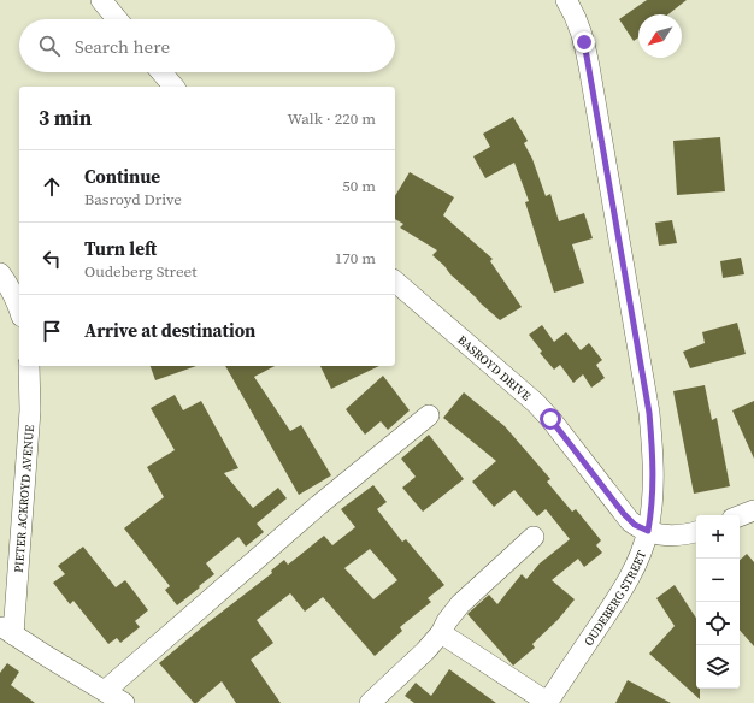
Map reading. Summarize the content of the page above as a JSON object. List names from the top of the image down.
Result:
{
  "streets": {
    "street": ["BASROYD DRIVE", "PIETER ACKROYD AVENUE", "OUDEBERG STREET"]
  },
  "crossings": [
    ["BASROYD DRIVE", "OUDEBERG STREET"]
  ],
  "north": "bottom left",
  "page": {
    "search": "Search here",
    "heading": ["3 min", "Walk · 220 m"],
    "list": [
      ["Continue", "Basroyd Drive", "50 m"],
      ["Turn left", "Oudeberg Street", "170 m"],
      "Arrive at destination"
    ],
    "map_buttons": ["+", "−"]
  }
}
